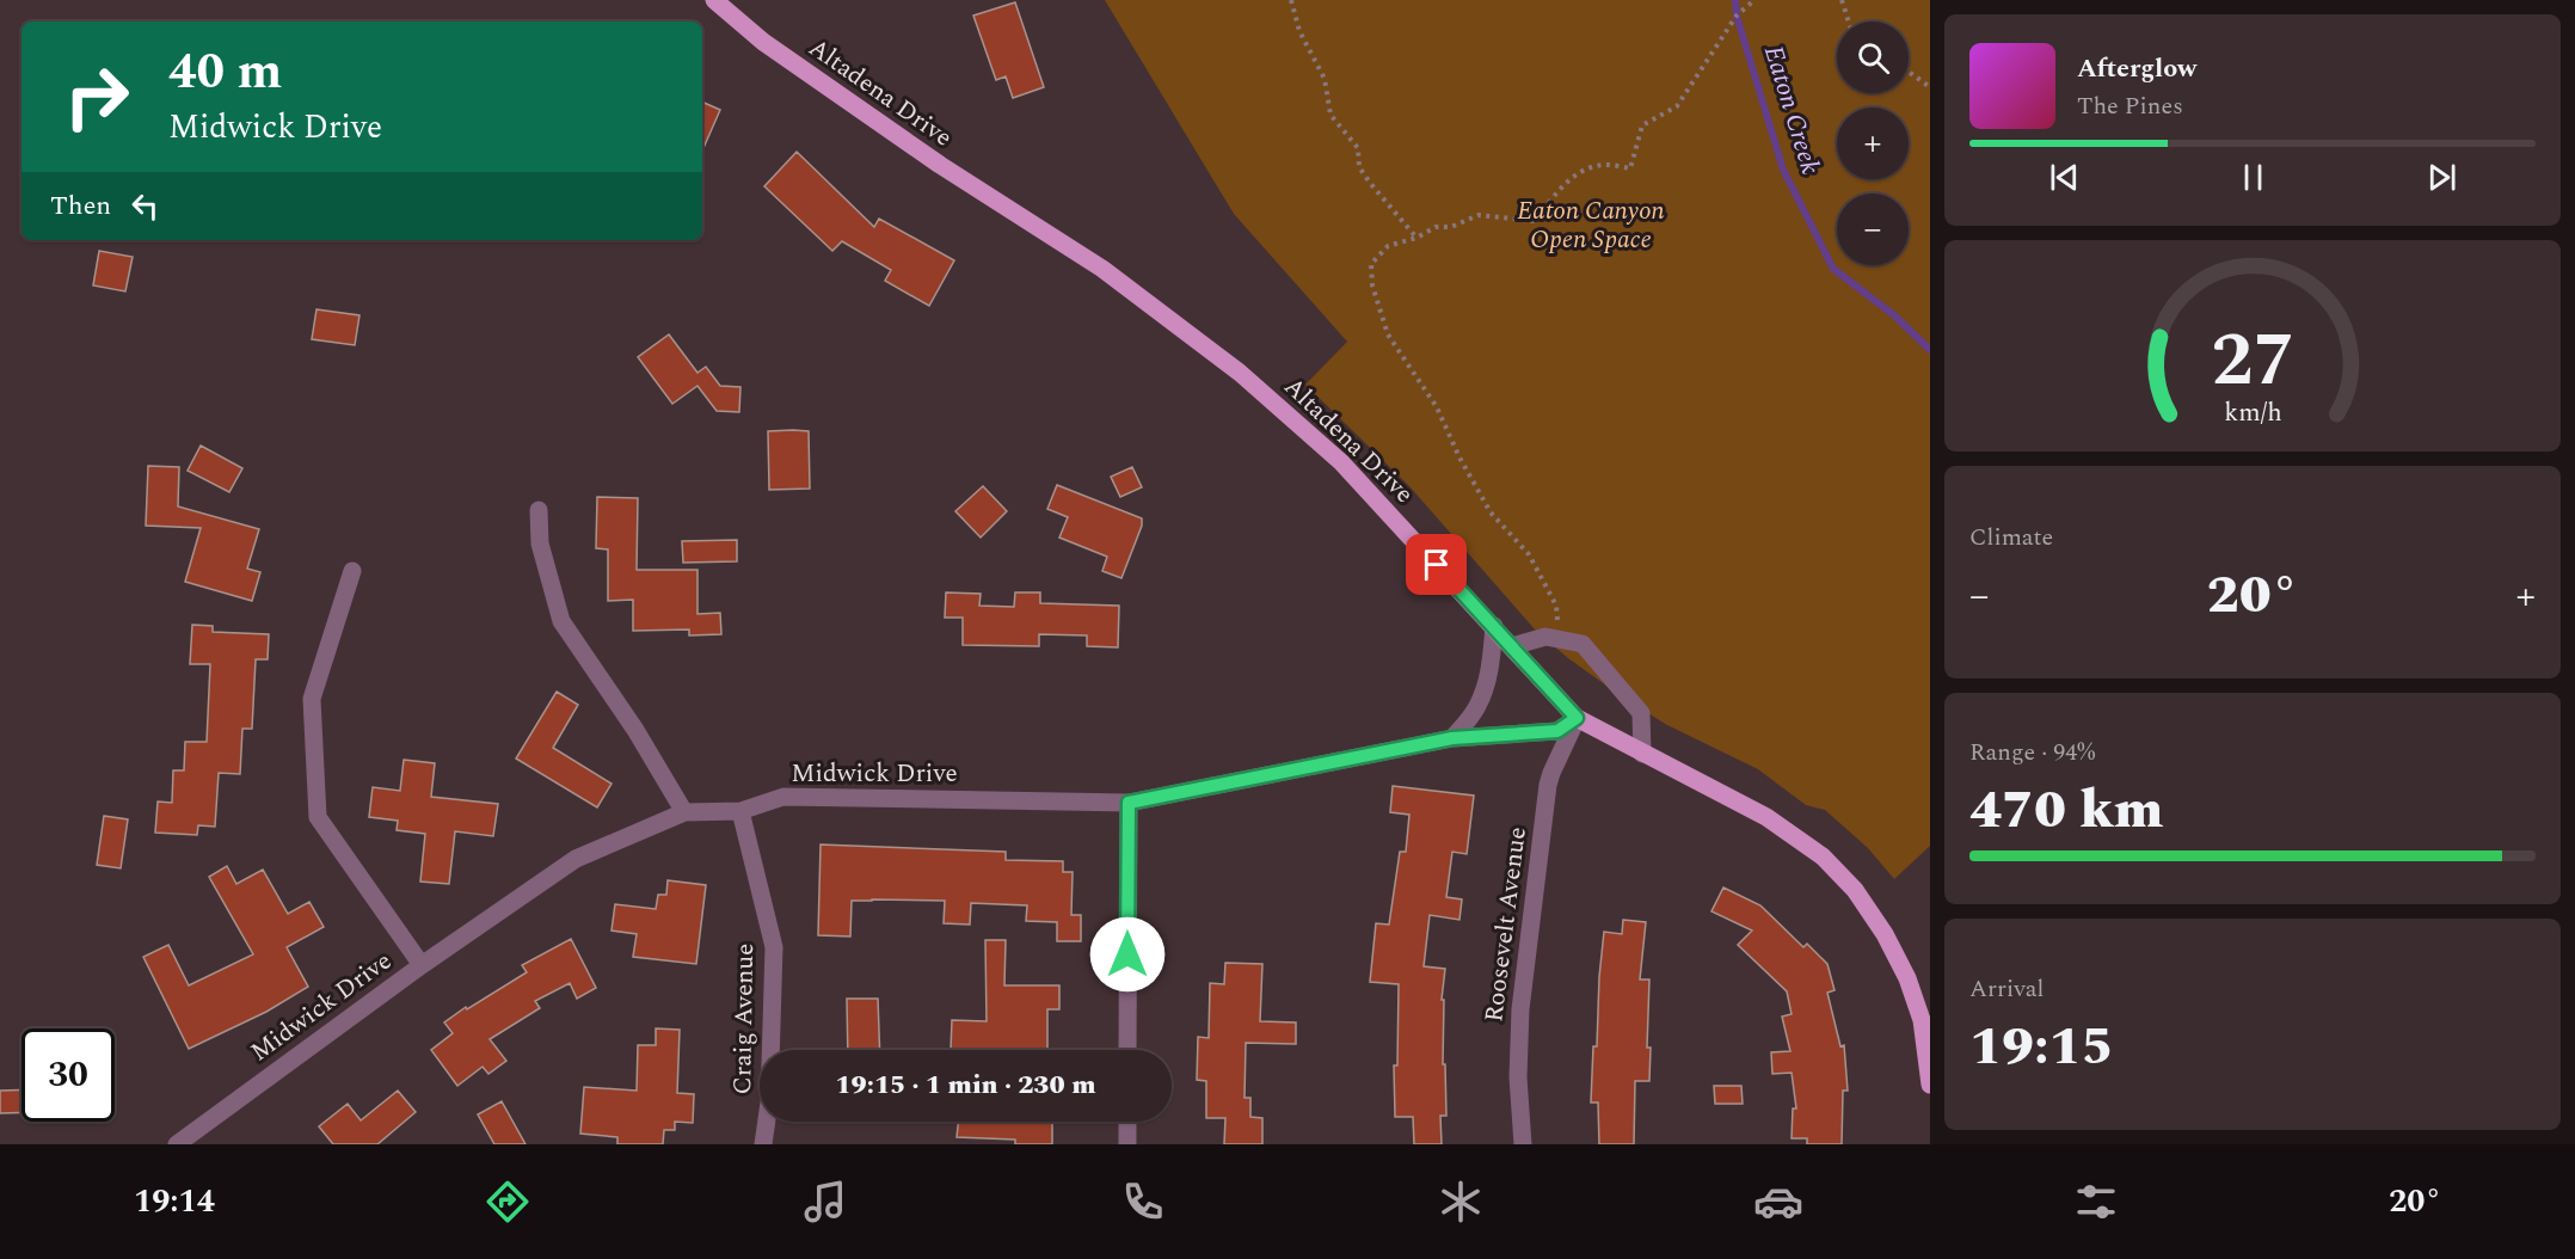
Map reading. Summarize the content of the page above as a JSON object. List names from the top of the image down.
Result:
{
  "streets": {
    "main road": ["Altadena Drive"],
    "street": ["Midwick Drive", "Roosevelt Avenue", "Craig Avenue"]
  },
  "crossings": [
    ["Altadena Drive", "Midwick Drive"],
    ["Altadena Drive", "Roosevelt Avenue"],
    ["Midwick Drive", "Roosevelt Avenue"],
    ["Midwick Drive", "Craig Avenue"]
  ],
  "water": ["Eaton Creek"],
  "parks": ["Eaton Canyon Open Space"],
  "page": {
    "map_buttons": ["+", "−"],
    "turn": ["40 m", "Midwick Drive"],
    "song": ["Afterglow", "The Pines"],
    "then": "Then",
    "tile": [
      "Climate",
      ["Range · 94%", "470 km"],
      ["Arrival", "19:15"]
    ],
    "heat": ["−", "20°", "+"],
    "limit": "30",
    "trip": "19:15 · 1 min · 230 m",
    "tabs": ["19:14", "20°"],
    "gauge": ["27", "km/h"]
  }
}
